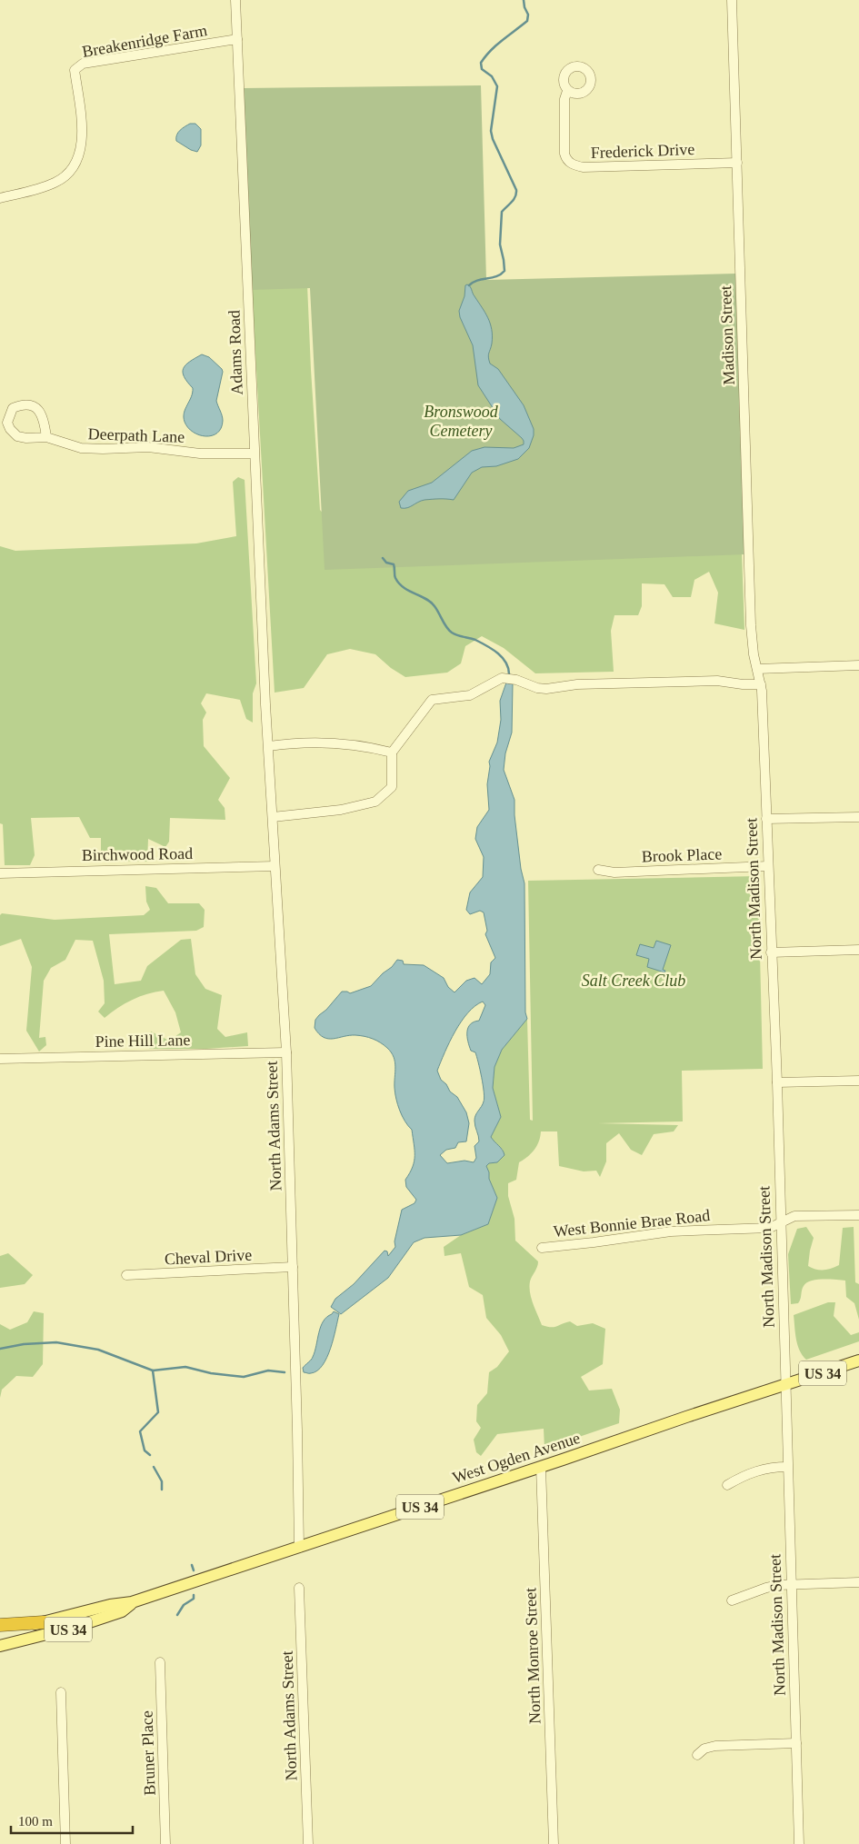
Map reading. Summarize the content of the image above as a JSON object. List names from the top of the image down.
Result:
{
  "streets": {
    "main road": ["US 34", "West Ogden Avenue"],
    "street": [
      "Breakenridge Farm",
      "Frederick Drive",
      "Madison Street",
      "Adams Road",
      "Deerpath Lane",
      "Birchwood Road",
      "Brook Place",
      "North Madison Street",
      "Pine Hill Lane",
      "North Adams Street",
      "West Bonnie Brae Road",
      "Cheval Drive",
      "North Monroe Street",
      "Bruner Place"
    ]
  },
  "crossings": [
    ["Breakenridge Farm", "Adams Road"],
    ["Frederick Drive", "Madison Street"],
    ["Madison Street", "North Madison Street"],
    ["Adams Road", "Deerpath Lane"],
    ["Adams Road", "North Adams Street"],
    ["Birchwood Road", "North Adams Street"],
    ["Brook Place", "North Madison Street"],
    ["North Madison Street", "West Bonnie Brae Road"],
    ["North Madison Street", "West Ogden Avenue"],
    ["Pine Hill Lane", "North Adams Street"],
    ["North Adams Street", "Cheval Drive"],
    ["North Adams Street", "West Ogden Avenue"],
    ["West Ogden Avenue", "North Monroe Street"]
  ],
  "parks": ["Bronswood Cemetery", "Salt Creek Club"],
  "scale_bar": "100 m"
}
